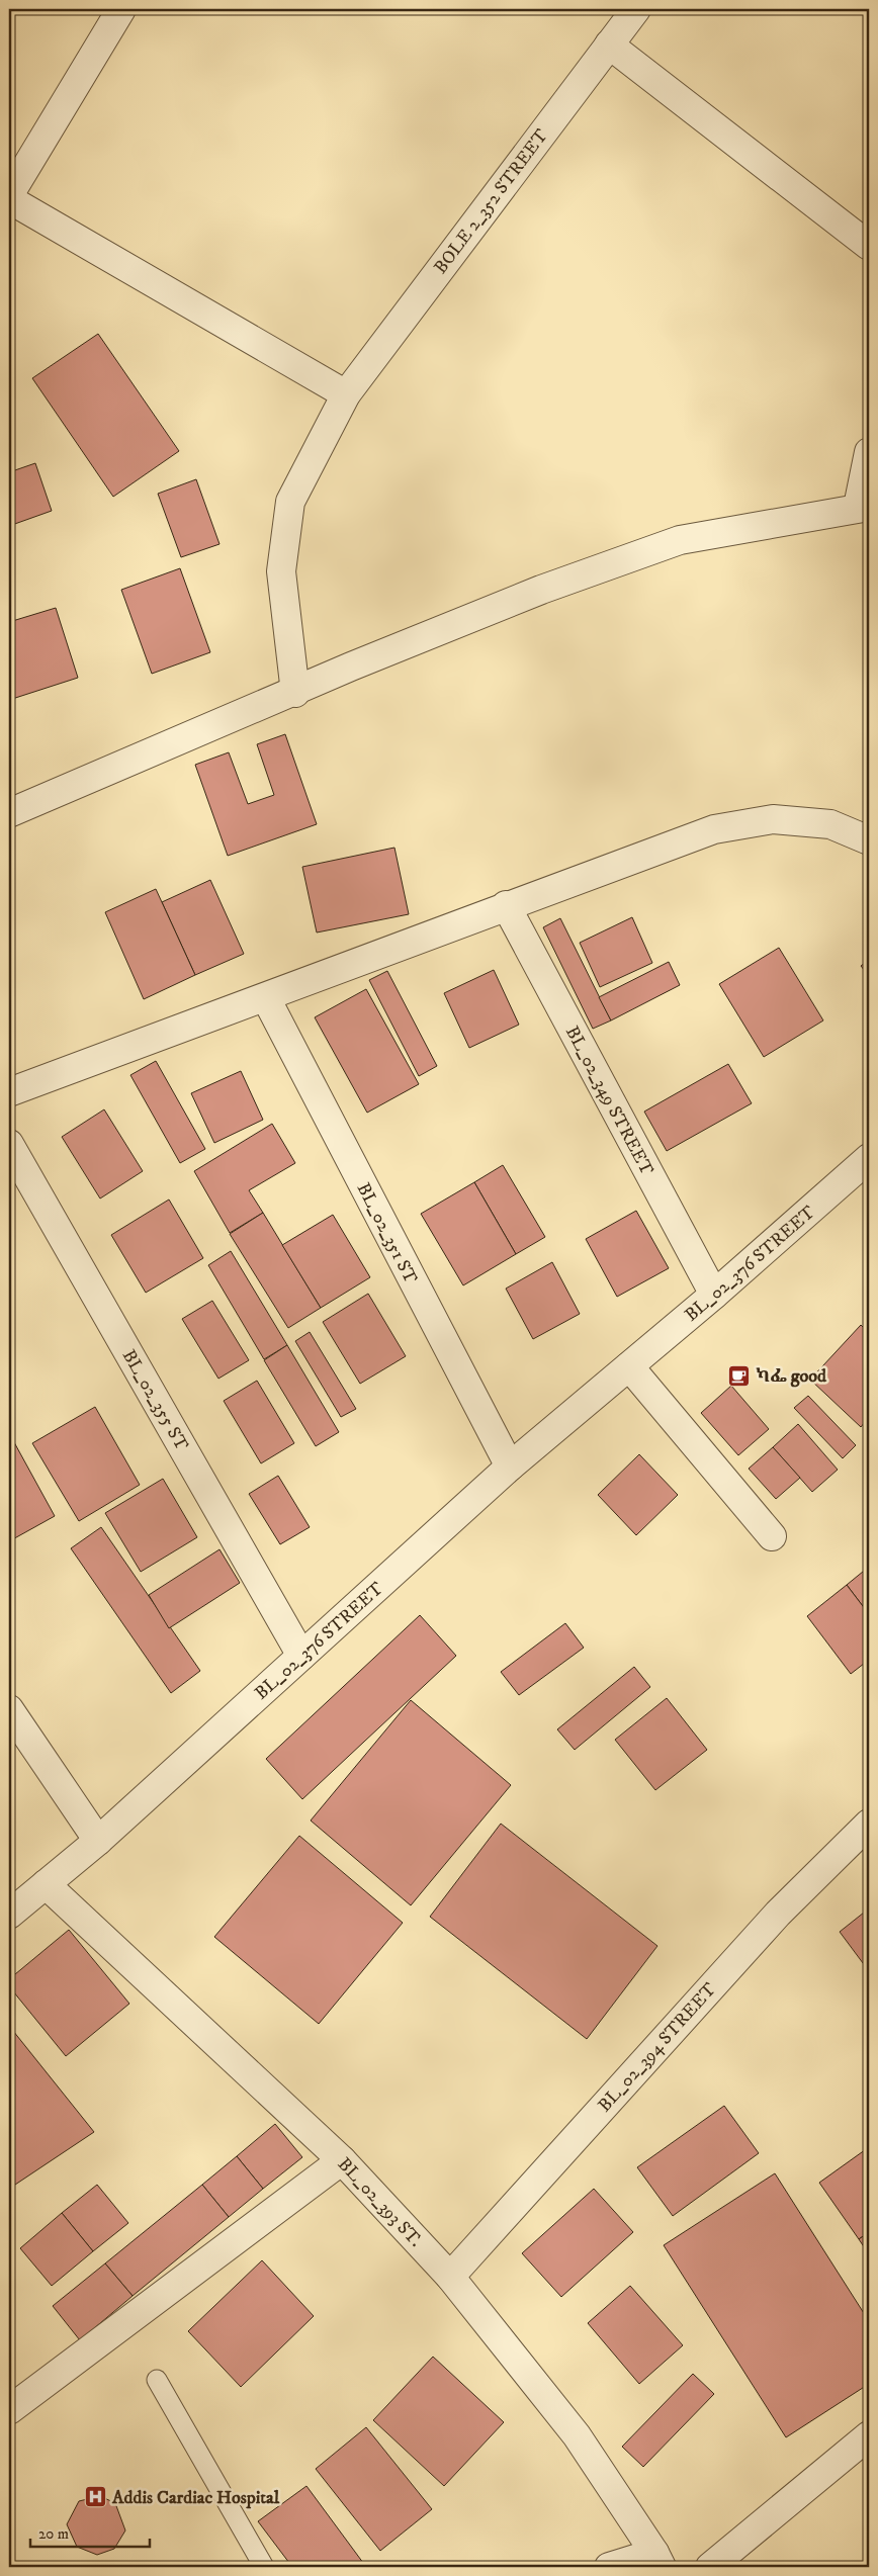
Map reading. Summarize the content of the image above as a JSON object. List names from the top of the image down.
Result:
{
  "streets": {
    "street": [
      "BOLE 2_352 STREET",
      "BL_02_349 STREET",
      "BL_02_351 ST",
      "BL_02_376 STREET",
      "BL_02_355 ST",
      "BL_02_394 STREET",
      "BL_02_393 ST."
    ]
  },
  "crossings": [
    ["BL_02_349 STREET", "BL_02_376 STREET"],
    ["BL_02_351 ST", "BL_02_376 STREET"],
    ["BL_02_376 STREET", "BL_02_355 ST"],
    ["BL_02_376 STREET", "BL_02_393 ST."],
    ["BL_02_394 STREET", "BL_02_393 ST."]
  ],
  "places": {
    "cafe": ["ካፌ good"],
    "hospital": ["Addis Cardiac Hospital"]
  },
  "scale_bar": "20 m"
}
